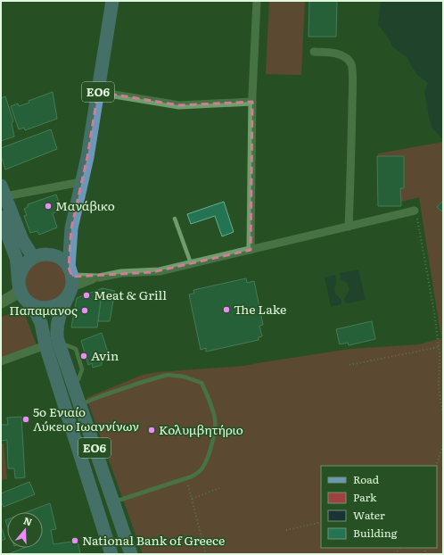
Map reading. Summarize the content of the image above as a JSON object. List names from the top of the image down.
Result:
{
  "streets": {
    "main road": ["ΕΟ6"]
  },
  "places": [
    "Μανάβικο",
    "Meat & Grill",
    "The Lake",
    "Παπαμανος",
    "Avin",
    "5ο Ενιαίο Λύκειο Ιωαννίνων",
    "Κολυμβητήριο",
    "National Bank of Greece"
  ],
  "legend": [
    "Road",
    "Park",
    "Water",
    "Building"
  ],
  "north": "top"
}
